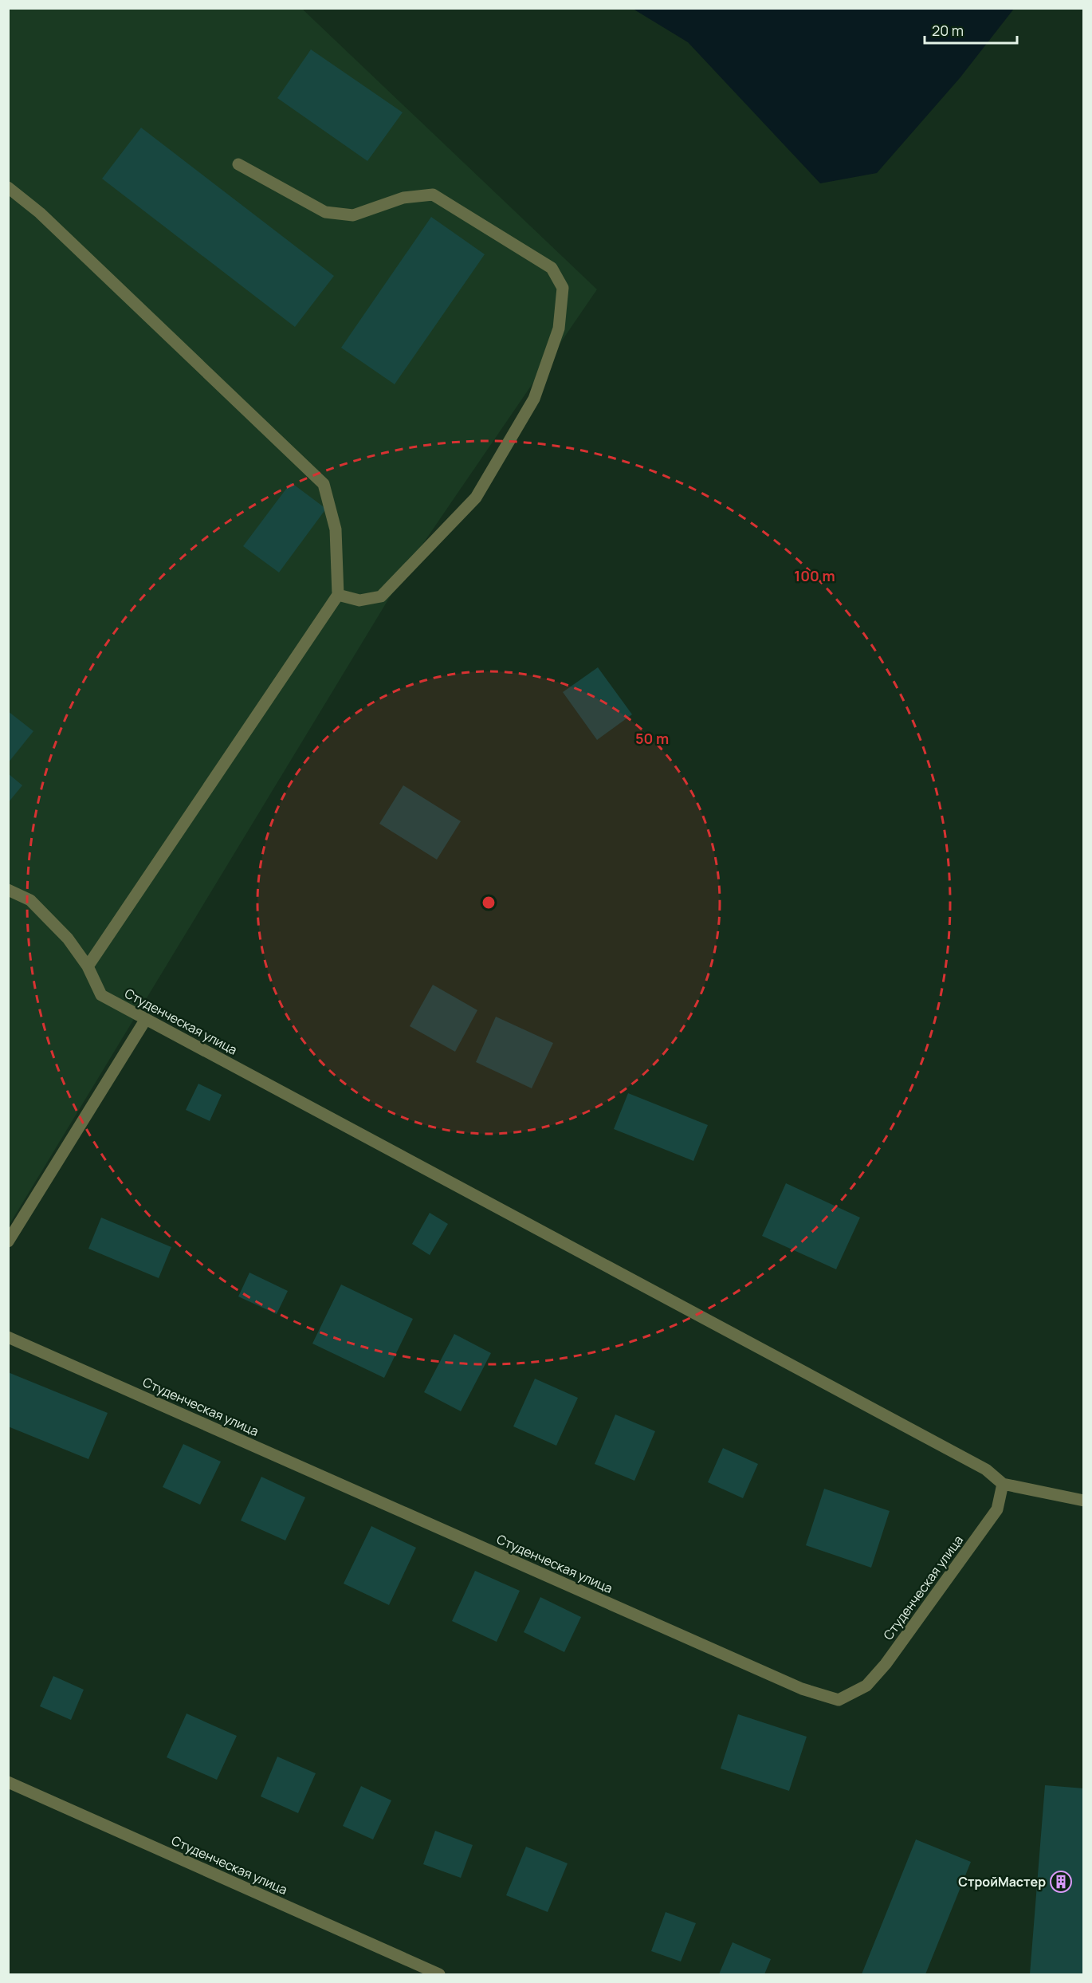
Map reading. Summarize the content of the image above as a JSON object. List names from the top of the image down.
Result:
{
  "streets": {
    "street": ["Студенческая улица"]
  },
  "places": {
    "building": ["СтройМастер"]
  },
  "scale_bar": "20 m",
  "rings": ["100 m", "50 m"]
}
